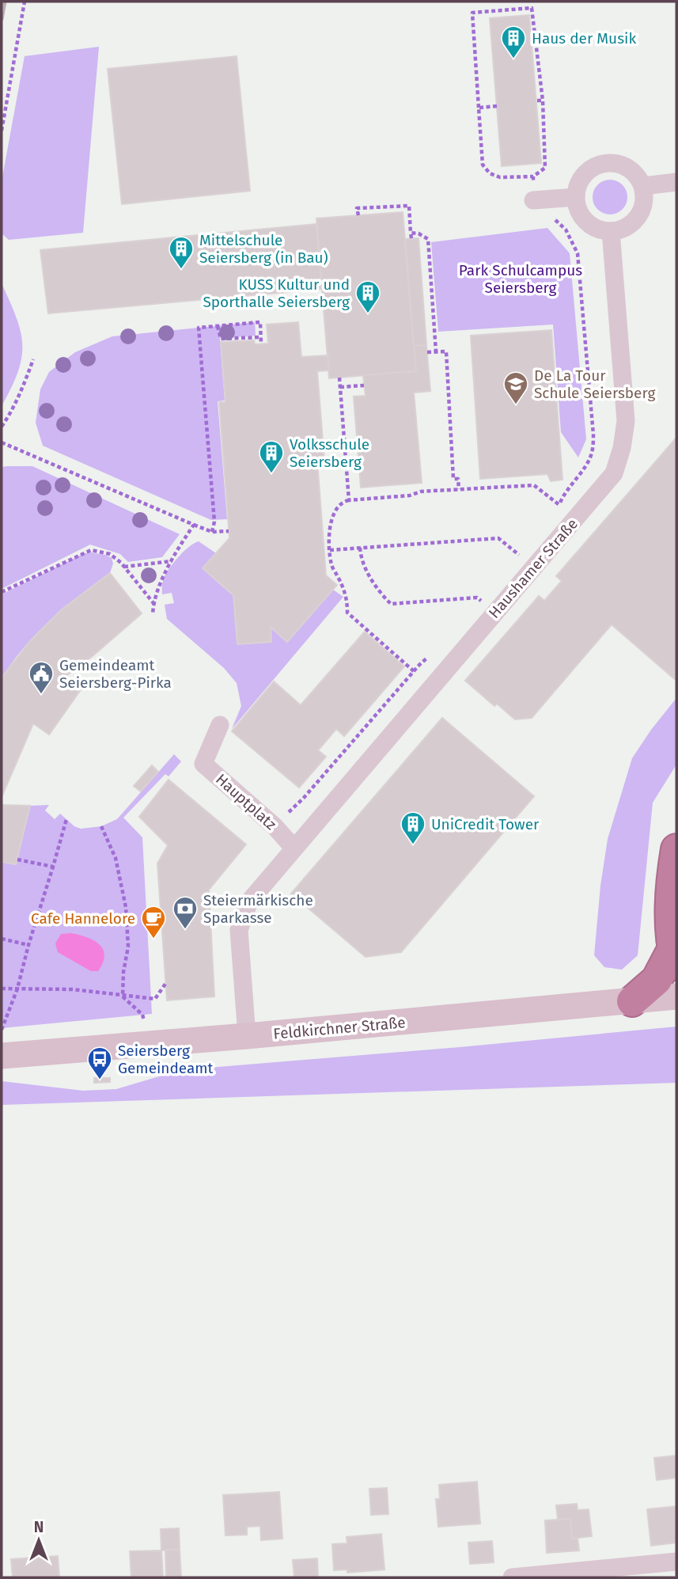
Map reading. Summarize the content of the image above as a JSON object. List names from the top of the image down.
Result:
{
  "streets": {
    "main road": ["Feldkirchner Straße"],
    "street": ["Haushamer Straße", "Hauptplatz"]
  },
  "crossings": [
    ["Haushamer Straße", "Hauptplatz"],
    ["Haushamer Straße", "Feldkirchner Straße"]
  ],
  "parks": ["Park Schulcampus Seiersberg"],
  "places": {
    "building": [
      "Haus der Musik",
      "Mittelschule Seiersberg (in Bau)",
      "KUSS Kultur und Sporthalle Seiersberg",
      "Volksschule Seiersberg",
      "UniCredit Tower"
    ],
    "school or university": ["De La Tour Schule Seiersberg"],
    "public building": ["Gemeindeamt Seiersberg-Pirka"],
    "bank": ["Steiermärkische Sparkasse"],
    "cafe": ["Cafe Hannelore"],
    "bus stop": ["Seiersberg Gemeindeamt"]
  },
  "north": "top"
}
